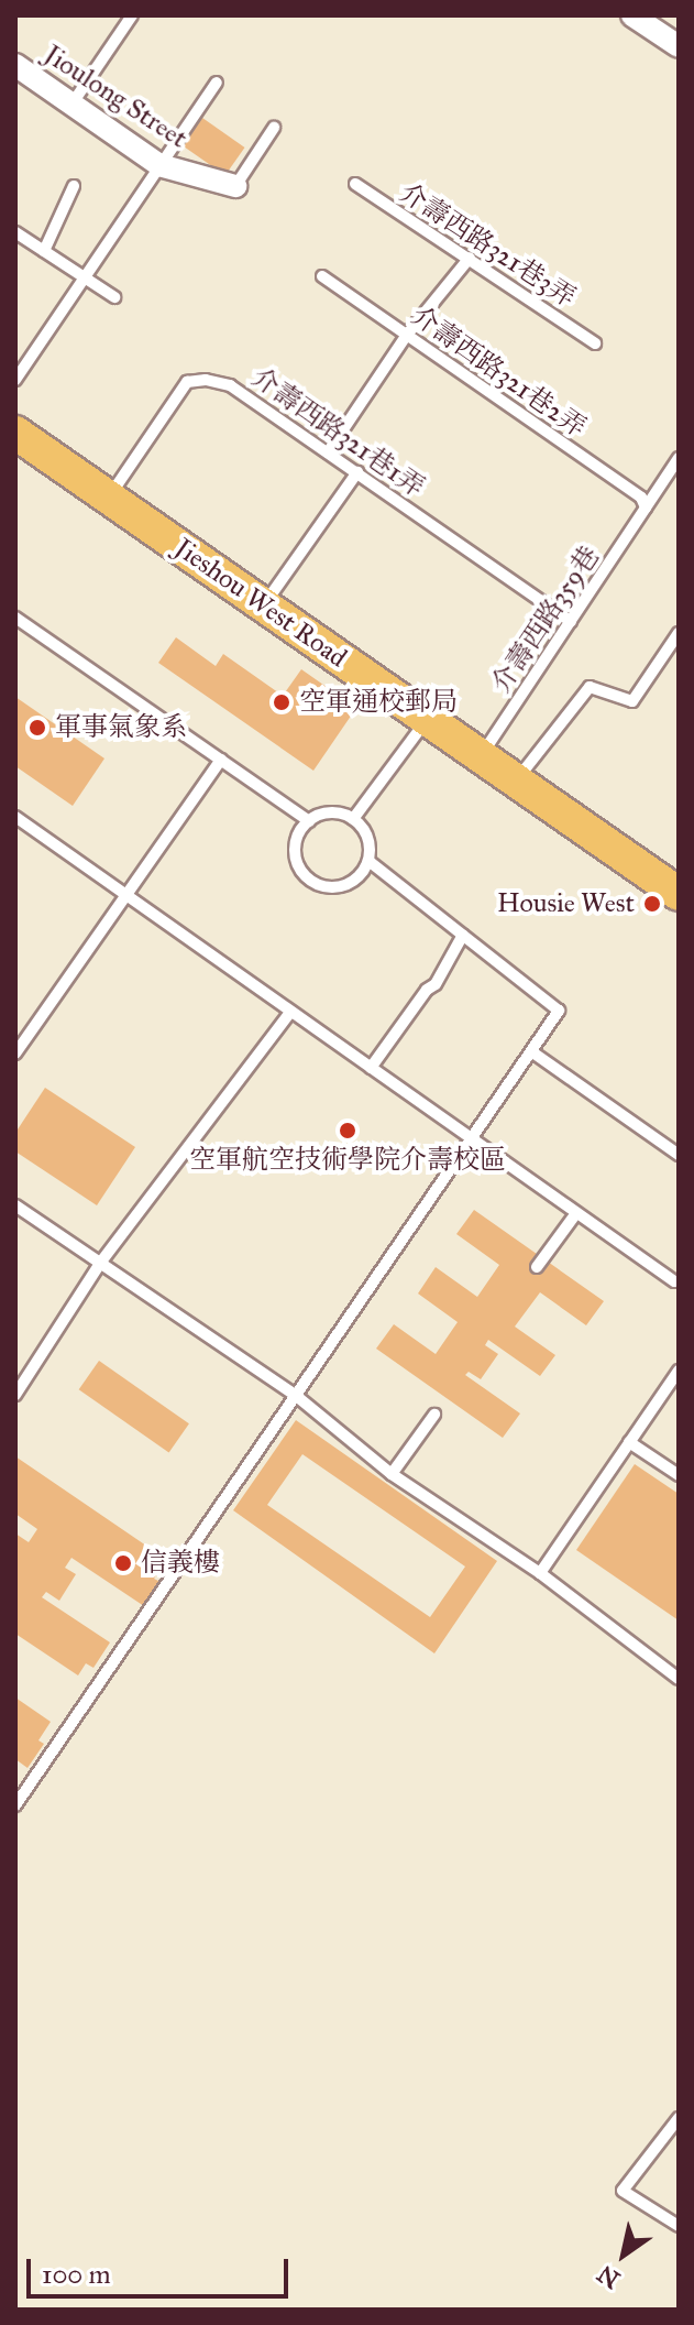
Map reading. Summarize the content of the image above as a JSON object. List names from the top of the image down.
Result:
{
  "streets": {
    "main road": ["Jieshou West Road"],
    "street": ["Jioulong Street"],
    "lane": [
      "介壽西路321巷3弄",
      "介壽西路321巷2弄",
      "介壽西路321巷1弄",
      "介壽西路359巷"
    ]
  },
  "crossings": [
    ["介壽西路321巷2弄", "介壽西路359巷"],
    ["介壽西路321巷1弄", "Jieshou West Road"],
    ["介壽西路321巷1弄", "介壽西路359巷"],
    ["Jieshou West Road", "介壽西路359巷"]
  ],
  "places": [
    "空軍通校郵局",
    "軍事氣象系",
    "Housie West",
    "空軍航空技術學院介壽校區",
    "信義樓"
  ],
  "scale_bar": "100 m",
  "north": "bottom left"
}
